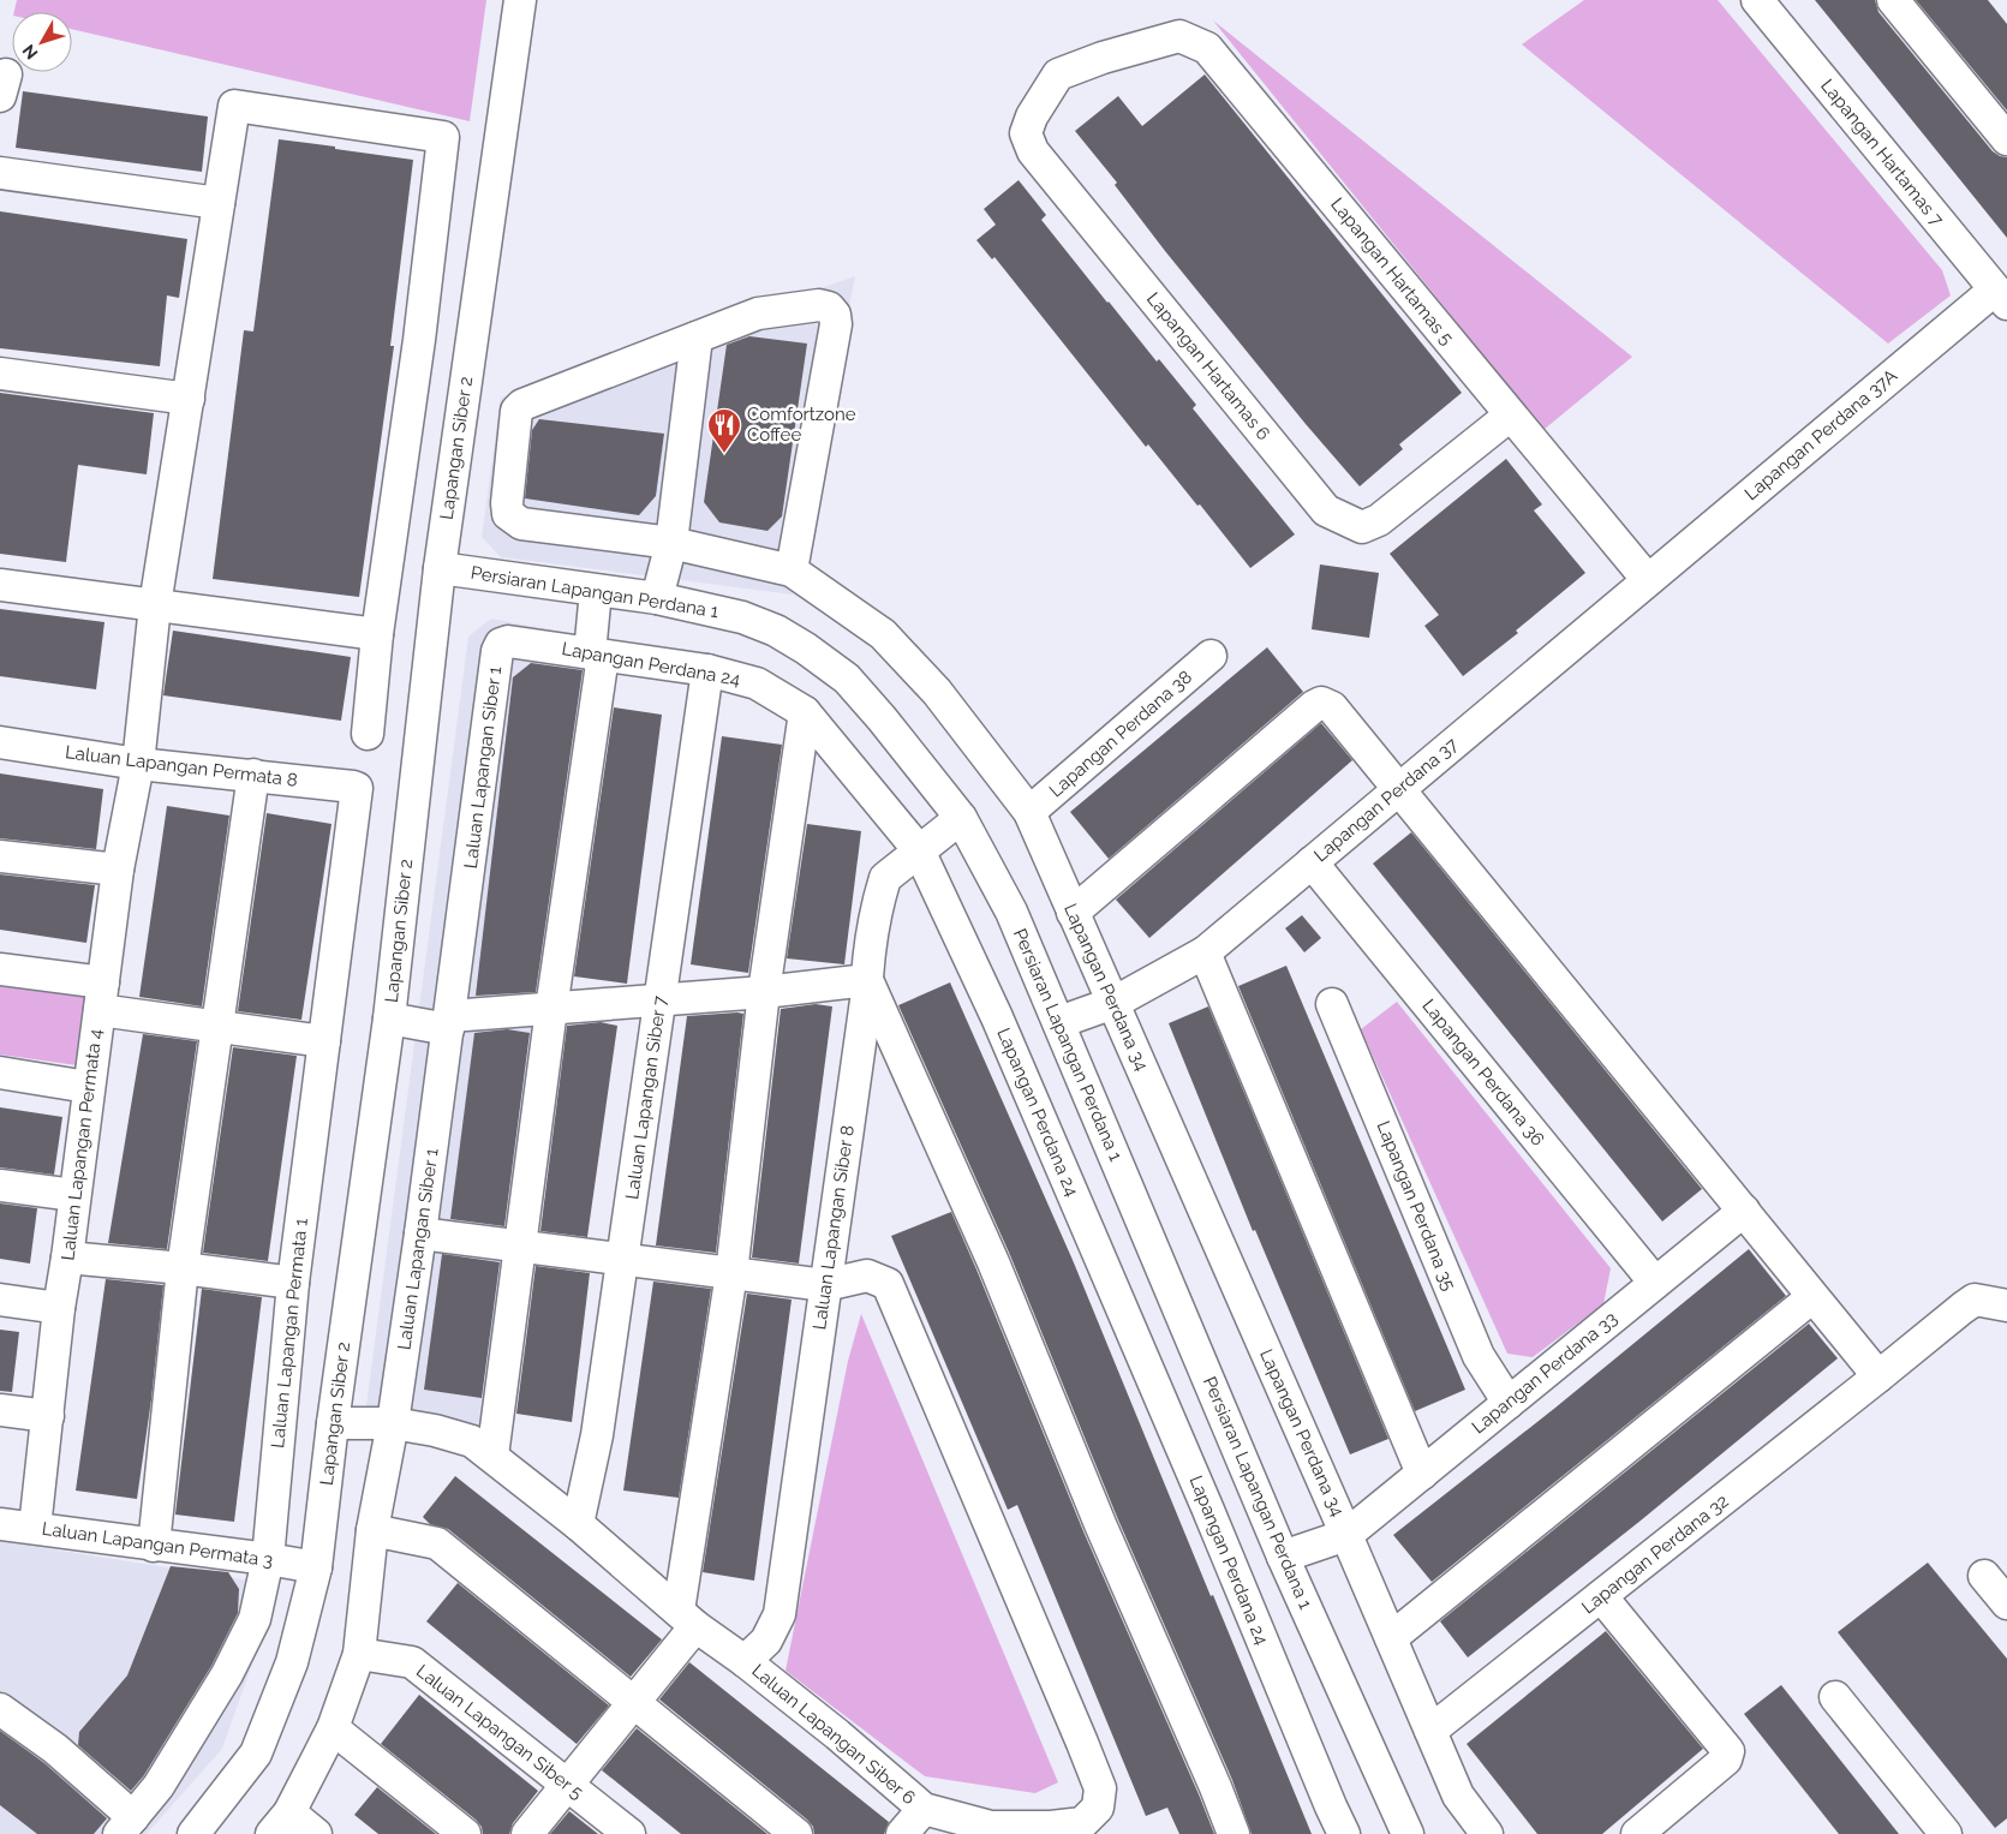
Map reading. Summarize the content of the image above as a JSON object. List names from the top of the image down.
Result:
{
  "streets": {
    "street": [
      "Lapangan Hartamas 7",
      "Lapangan Hartamas 5",
      "Lapangan Hartamas 6",
      "Lapangan Perdana 37A",
      "Lapangan Siber 2",
      "Persiaran Lapangan Perdana 1",
      "Lapangan Perdana 24",
      "Lapangan Perdana 38",
      "Laluan Lapangan Permata 8",
      "Laluan Lapangan Siber 1",
      "Lapangan Perdana 37",
      "Lapangan Perdana 34",
      "Lapangan Perdana 36",
      "Laluan Lapangan Siber 7",
      "Laluan Lapangan Permata 4",
      "Lapangan Perdana 35",
      "Laluan Lapangan Siber 8",
      "Laluan Lapangan Permata 1",
      "Lapangan Perdana 33",
      "Laluan Lapangan Permata 3",
      "Lapangan Perdana 32",
      "Laluan Lapangan Siber 5",
      "Laluan Lapangan Siber 6"
    ]
  },
  "crossings": [
    ["Lapangan Hartamas 7", "Lapangan Perdana 37A"],
    ["Lapangan Hartamas 5", "Lapangan Hartamas 6"],
    ["Lapangan Hartamas 5", "Lapangan Perdana 37A"],
    ["Lapangan Hartamas 5", "Lapangan Perdana 37"],
    ["Lapangan Perdana 37A", "Lapangan Perdana 37"],
    ["Lapangan Siber 2", "Persiaran Lapangan Perdana 1"],
    ["Lapangan Siber 2", "Laluan Lapangan Permata 3"],
    ["Lapangan Siber 2", "Laluan Lapangan Siber 6"],
    ["Persiaran Lapangan Perdana 1", "Lapangan Perdana 37"],
    ["Persiaran Lapangan Perdana 1", "Laluan Lapangan Siber 8"],
    ["Lapangan Perdana 24", "Laluan Lapangan Siber 1"],
    ["Lapangan Perdana 24", "Laluan Lapangan Siber 7"],
    ["Lapangan Perdana 24", "Laluan Lapangan Siber 8"],
    ["Lapangan Perdana 38", "Lapangan Perdana 34"],
    ["Laluan Lapangan Permata 8", "Laluan Lapangan Permata 4"],
    ["Laluan Lapangan Permata 8", "Laluan Lapangan Permata 1"],
    ["Laluan Lapangan Siber 1", "Laluan Lapangan Siber 5"],
    ["Laluan Lapangan Siber 1", "Laluan Lapangan Siber 6"],
    ["Lapangan Perdana 37", "Lapangan Perdana 34"],
    ["Lapangan Perdana 37", "Lapangan Perdana 36"],
    ["Lapangan Perdana 34", "Lapangan Perdana 33"],
    ["Lapangan Perdana 34", "Lapangan Perdana 32"],
    ["Lapangan Perdana 36", "Lapangan Perdana 33"],
    ["Laluan Lapangan Siber 7", "Laluan Lapangan Siber 6"],
    ["Laluan Lapangan Permata 4", "Laluan Lapangan Permata 3"],
    ["Lapangan Perdana 35", "Lapangan Perdana 33"],
    ["Laluan Lapangan Siber 8", "Laluan Lapangan Siber 6"],
    ["Laluan Lapangan Permata 1", "Laluan Lapangan Permata 3"]
  ],
  "places": {
    "restaurant": ["Comfortzone Coffee"]
  },
  "north": "bottom left"
}
